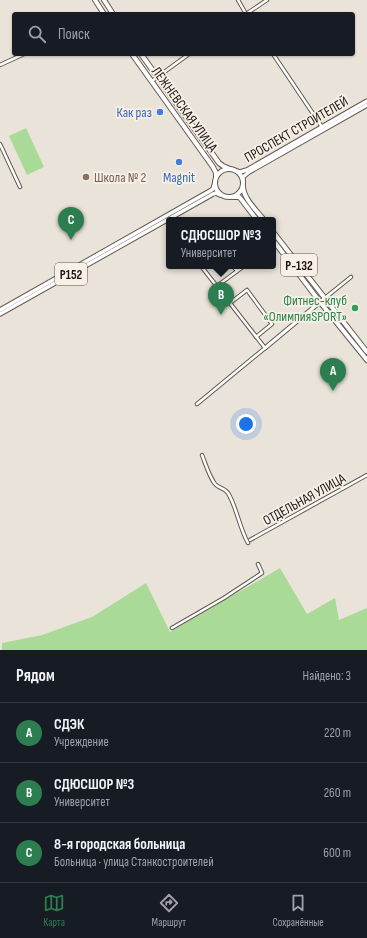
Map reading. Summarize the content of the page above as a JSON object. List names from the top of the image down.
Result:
{
  "streets": {
    "highway": ["ЛЕЖНЕВСКАЯ УЛИЦА", "Р-132"],
    "main road": ["ПРОСПЕКТ СТРОИТЕЛЕЙ", "Р152"],
    "street": ["ОТДЕЛЬНАЯ УЛИЦА"]
  },
  "crossings": [
    ["ЛЕЖНЕВСКАЯ УЛИЦА", "ПРОСПЕКТ СТРОИТЕЛЕЙ"],
    ["ЛЕЖНЕВСКАЯ УЛИЦА", "Р152"],
    ["ПРОСПЕКТ СТРОИТЕЛЕЙ", "Р152"]
  ],
  "places": [
    "Как раз",
    "Magnit",
    "Школа № 2",
    "Фитнес-клуб «ОлимпияSPORT»"
  ],
  "page": {
    "search": "Поиск",
    "pins": ["C", "B", "A"],
    "popup": ["СДЮСШОР №3", "Университет"],
    "heading": ["Рядом", "Найдено: 3"],
    "list": [
      {
        "mark": "A",
        "name": "СДЭК",
        "note": "Учреждение",
        "value": "220 m"
      },
      {
        "mark": "B",
        "name": "СДЮСШОР №3",
        "note": "Университет",
        "value": "260 m"
      },
      {
        "mark": "C",
        "name": "8-я городская больница",
        "note": "Больница · улица Станкостроителей",
        "value": "600 m"
      }
    ],
    "nav": ["Карта", "Маршрут", "Сохранённые"]
  }
}
